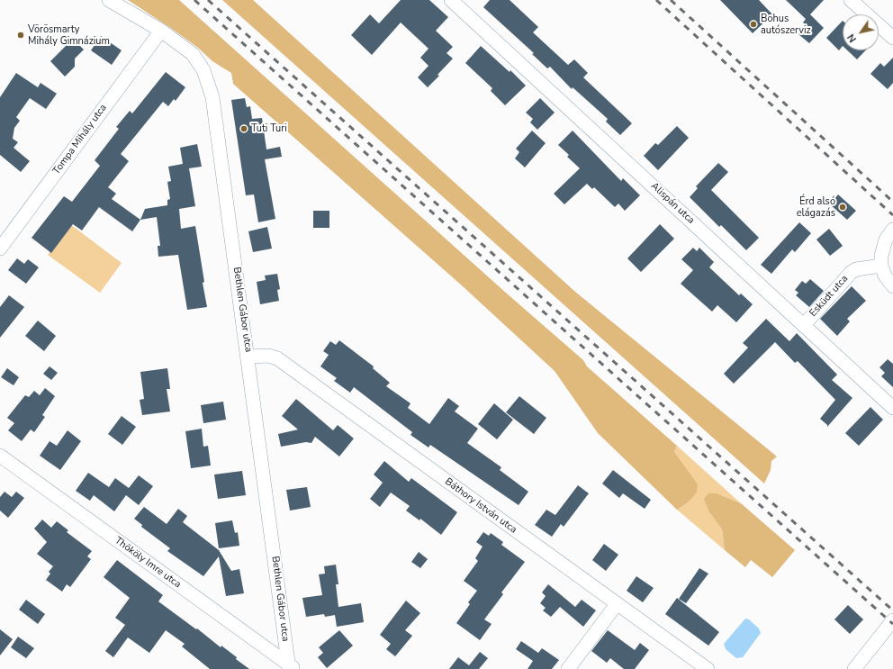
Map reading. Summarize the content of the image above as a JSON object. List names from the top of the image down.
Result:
{
  "streets": {
    "street": [
      "Tompa Mihály utca",
      "Alispán utca",
      "Esküdt utca",
      "Bethlen Gábor utca",
      "Báthory István utca",
      "Thököly Imre utca"
    ]
  },
  "crossings": [
    ["Tompa Mihály utca", "Bethlen Gábor utca"],
    ["Alispán utca", "Esküdt utca"],
    ["Bethlen Gábor utca", "Báthory István utca"],
    ["Bethlen Gábor utca", "Thököly Imre utca"]
  ],
  "places": [
    "Bohus autószerviz",
    "Vörösmarty Mihály Gimnázium",
    "Tuti Turi",
    "Érd alsó elágazás"
  ],
  "north": "bottom left"
}
